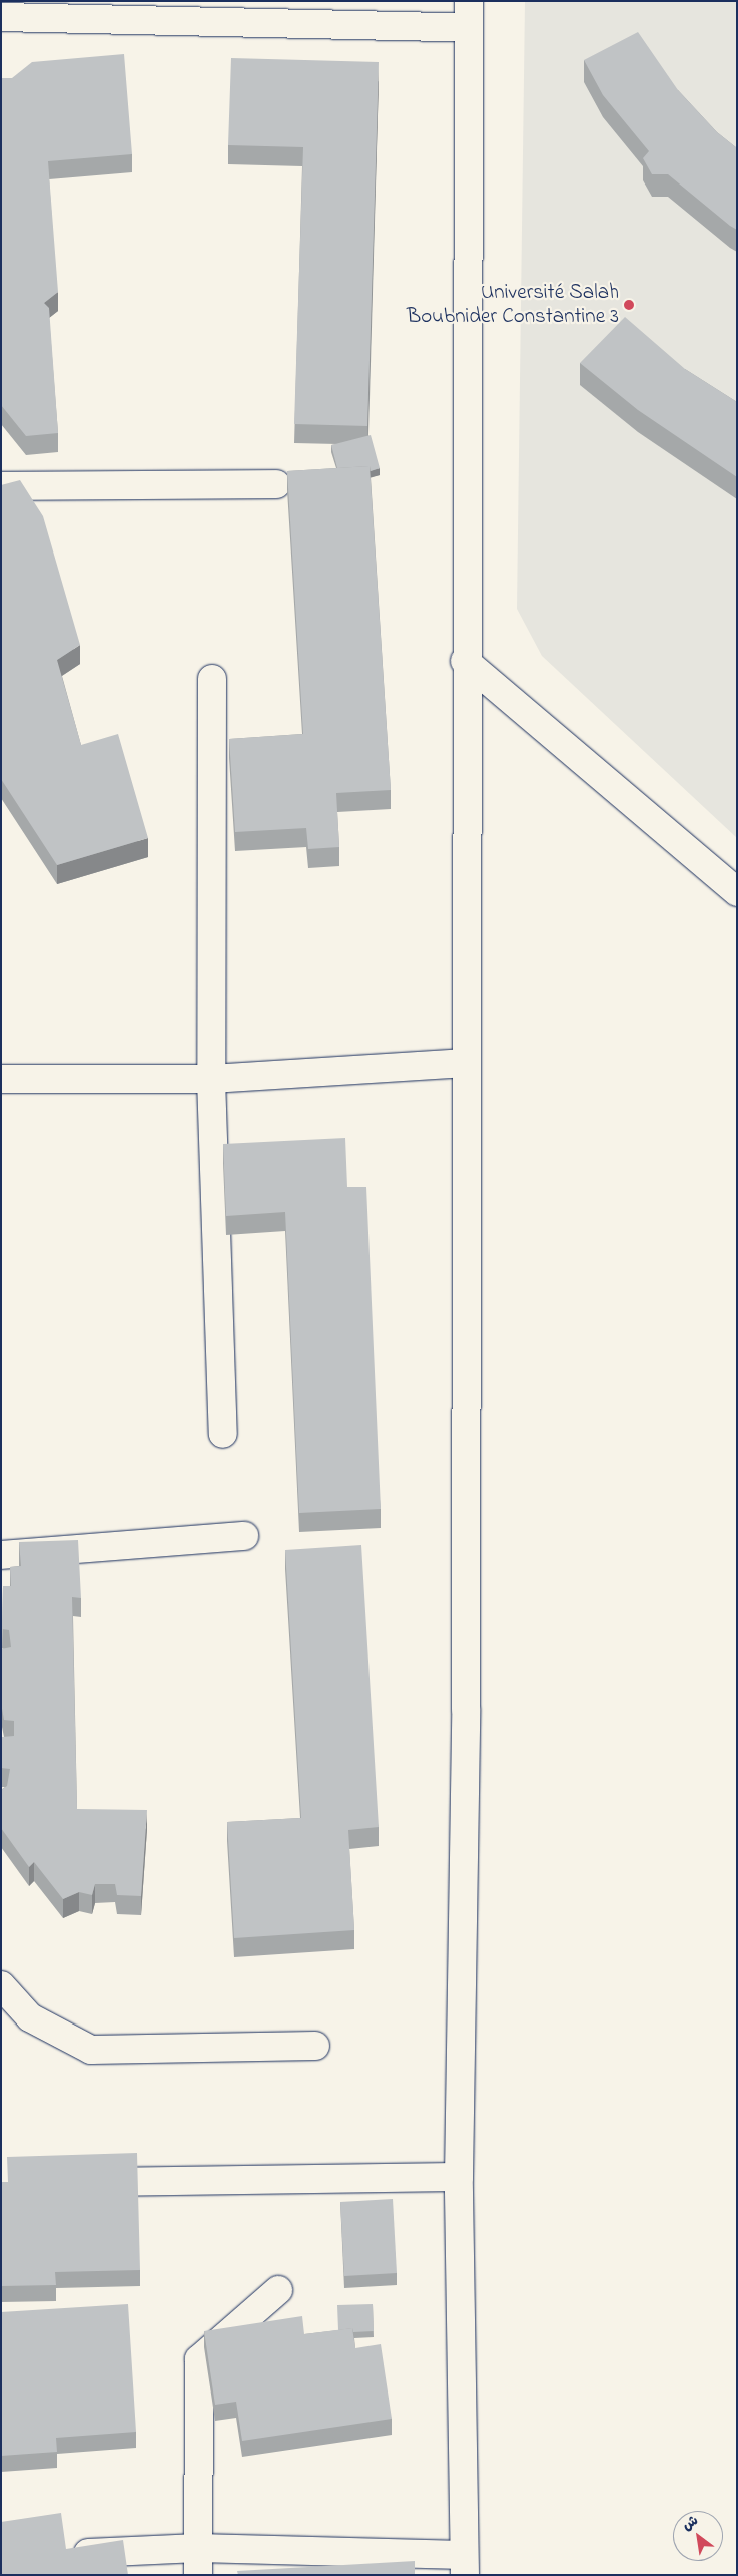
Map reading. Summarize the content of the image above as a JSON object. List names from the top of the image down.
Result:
{
  "places": ["Université Salah Boubnider Constantine 3"],
  "north": "top left"
}
